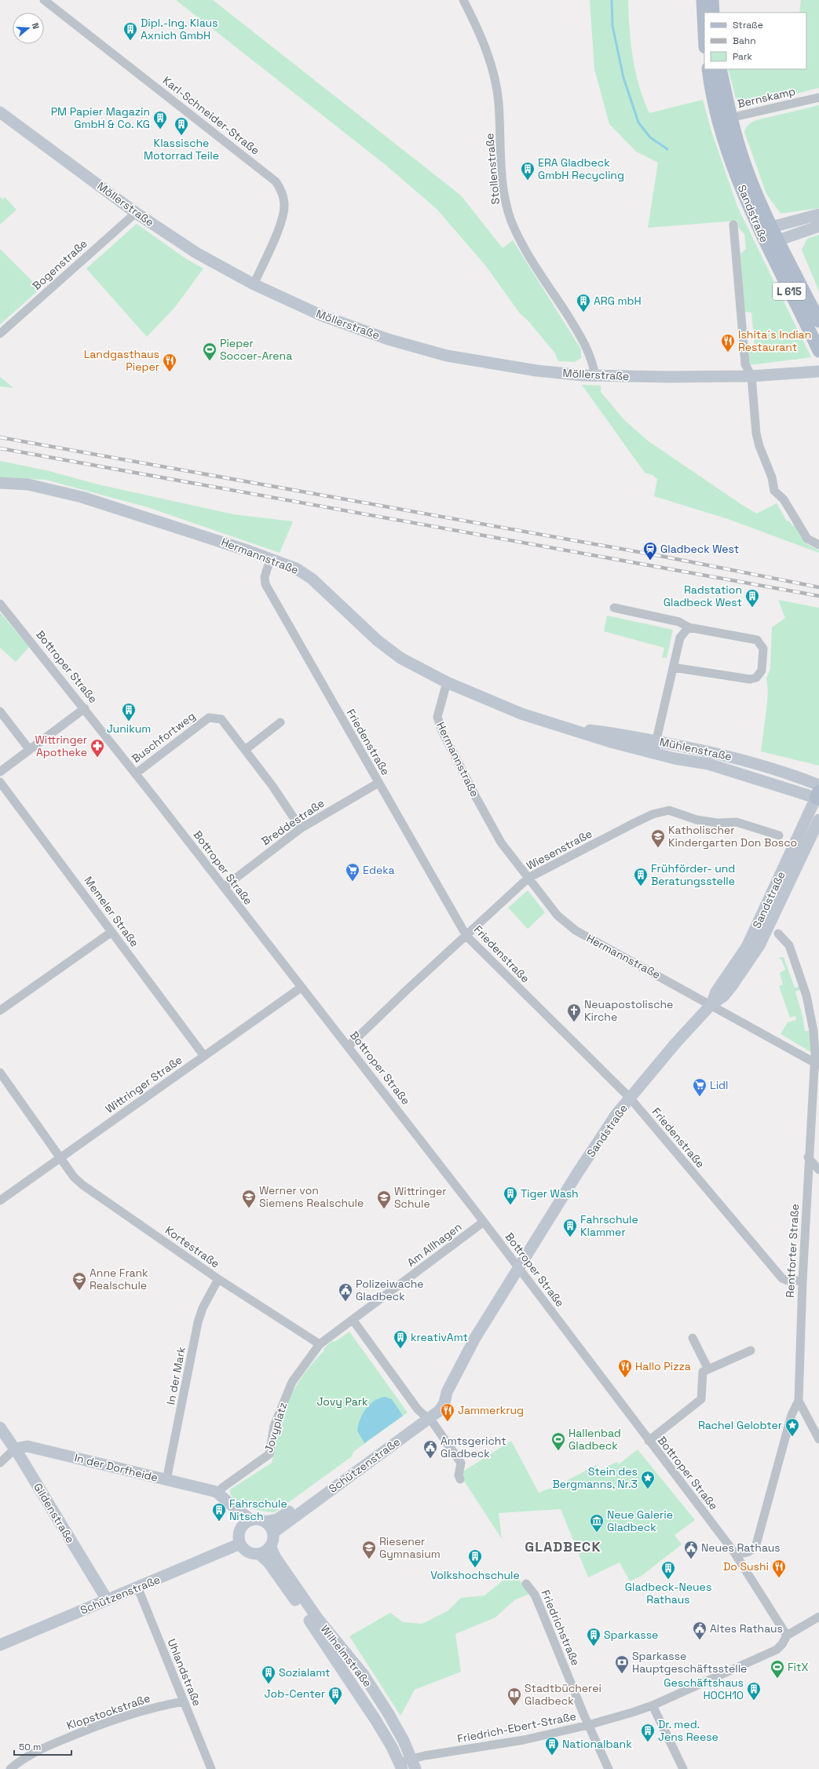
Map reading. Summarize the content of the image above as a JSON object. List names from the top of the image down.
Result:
{
  "streets": {
    "main road": [
      "Möllerstraße",
      "Sandstraße",
      "L 615",
      "Hermannstraße",
      "Mühlenstraße",
      "Schützenstraße",
      "In der Dorfheide",
      "Gildenstraße",
      "Wilhelmstraße"
    ],
    "street": [
      "Bernskamp",
      "Karl-Schneider-Straße",
      "Stollenstraße",
      "Bogenstraße",
      "Bottroper Straße",
      "Buschfortweg",
      "Friedenstraße",
      "Breddestraße",
      "Wiesenstraße",
      "Memeler Straße",
      "Wittringer Straße",
      "Am Allhagen",
      "Kortestraße",
      "Rentforter Straße",
      "In der Mark",
      "Jovyplatz",
      "Friedrichstraße",
      "Uhlandstraße",
      "Klopstockstraße",
      "Friedrich-Ebert-Straße"
    ]
  },
  "crossings": [
    ["Bernskamp", "Sandstraße"],
    ["Karl-Schneider-Straße", "Möllerstraße"],
    ["Stollenstraße", "Möllerstraße"],
    ["Möllerstraße", "Bogenstraße"],
    ["Sandstraße", "Hermannstraße"],
    ["Sandstraße", "Bottroper Straße"],
    ["Sandstraße", "Friedenstraße"],
    ["Sandstraße", "Mühlenstraße"],
    ["Sandstraße", "Schützenstraße"],
    ["Hermannstraße", "Friedenstraße"],
    ["Hermannstraße", "Mühlenstraße"],
    ["Hermannstraße", "Wiesenstraße"],
    ["Hermannstraße", "Rentforter Straße"],
    ["Bottroper Straße", "Buschfortweg"],
    ["Bottroper Straße", "Breddestraße"],
    ["Bottroper Straße", "Wiesenstraße"],
    ["Bottroper Straße", "Wittringer Straße"],
    ["Bottroper Straße", "Am Allhagen"],
    ["Bottroper Straße", "Rentforter Straße"],
    ["Bottroper Straße", "Schützenstraße"],
    ["Bottroper Straße", "Friedrich-Ebert-Straße"],
    ["Buschfortweg", "Breddestraße"],
    ["Friedenstraße", "Breddestraße"],
    ["Friedenstraße", "Wiesenstraße"],
    ["Friedenstraße", "Rentforter Straße"],
    ["Memeler Straße", "Wittringer Straße"],
    ["Wittringer Straße", "Kortestraße"],
    ["Am Allhagen", "Jovyplatz"],
    ["Kortestraße", "In der Mark"],
    ["Kortestraße", "Jovyplatz"],
    ["In der Mark", "In der Dorfheide"],
    ["Jovyplatz", "In der Dorfheide"],
    ["Schützenstraße", "Gildenstraße"],
    ["Schützenstraße", "Wilhelmstraße"],
    ["Schützenstraße", "Uhlandstraße"],
    ["In der Dorfheide", "Gildenstraße"],
    ["Friedrichstraße", "Friedrich-Ebert-Straße"],
    ["Wilhelmstraße", "Friedrich-Ebert-Straße"],
    ["Uhlandstraße", "Klopstockstraße"]
  ],
  "districts": ["GLADBECK"],
  "parks": ["Jovy Park"],
  "places": {
    "building": [
      "Dipl.-Ing. Klaus Axnich GmbH",
      "PM Papier Magazin GmbH & Co. KG",
      "Klassische Motorrad Teile",
      "ERA Gladbeck GmbH Recycling",
      "ARG mbH",
      "Radstation Gladbeck West",
      "Junikum",
      "Frühförder- und Beratungsstelle",
      "Tiger Wash",
      "Fahrschule Klammer",
      "kreativAmt",
      "Fahrschule Nitsch",
      "Volkshochschule",
      "Gladbeck-Neues Rathaus",
      "Sparkasse",
      "Sozialamt",
      "Geschäftshaus HOCH10",
      "Job-Center",
      "Dr. med. Jens Reese",
      "Nationalbank"
    ],
    "restaurant": [
      "Ishita´s Indian Restaurant",
      "Landgasthaus Pieper",
      "Hallo Pizza",
      "Jammerkrug",
      "Do Sushi"
    ],
    "sports": ["Pieper Soccer-Arena", "Hallenbad Gladbeck", "FitX"],
    "station": ["Gladbeck West"],
    "pharmacy": ["Wittringer Apotheke"],
    "school or university": [
      "Katholischer Kindergarten Don Bosco",
      "Werner von Siemens Realschule",
      "Wittringer Schule",
      "Anne Frank Realschule",
      "Riesener Gymnasium"
    ],
    "supermarket": ["Edeka", "Lidl"],
    "church": ["Neuapostolische Kirche"],
    "public building": [
      "Polizeiwache Gladbeck",
      "Amtsgericht Gladbeck",
      "Neues Rathaus",
      "Altes Rathaus"
    ],
    "place": ["Rachel Gelobter", "Stein des Bergmanns, Nr.3"],
    "museum": ["Neue Galerie Gladbeck"],
    "bank": ["Sparkasse Hauptgeschäftsstelle"],
    "library": ["Stadtbücherei Gladbeck"]
  },
  "legend": ["Straße", "Bahn", "Park"],
  "scale_bar": "50 m",
  "north": "right"
}
